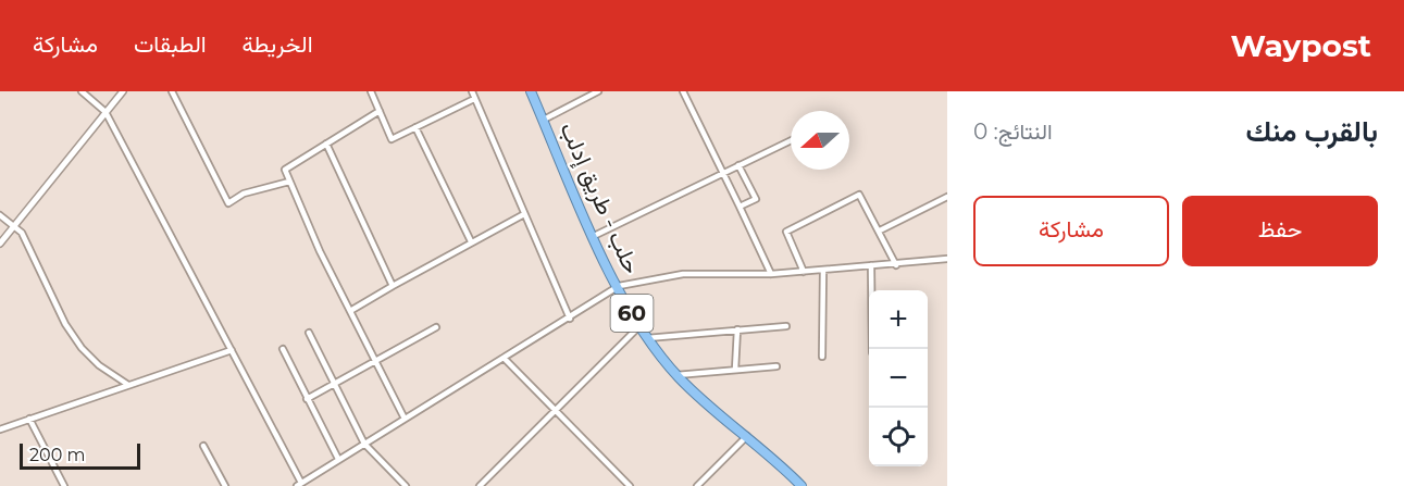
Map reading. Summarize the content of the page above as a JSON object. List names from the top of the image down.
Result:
{
  "streets": {
    "highway": ["حلب - طريق إدلب", "60"]
  },
  "scale_bar": "200 m",
  "north": "left",
  "page": {
    "header": "Waypost",
    "nav": ["الخريطة", "الطبقات", "مشاركة"],
    "heading": ["بالقرب منك", "النتائج: 0"],
    "buttons": ["حفظ", "مشاركة"],
    "map_buttons": ["+", "−"],
    "scale": "200 m"
  }
}
